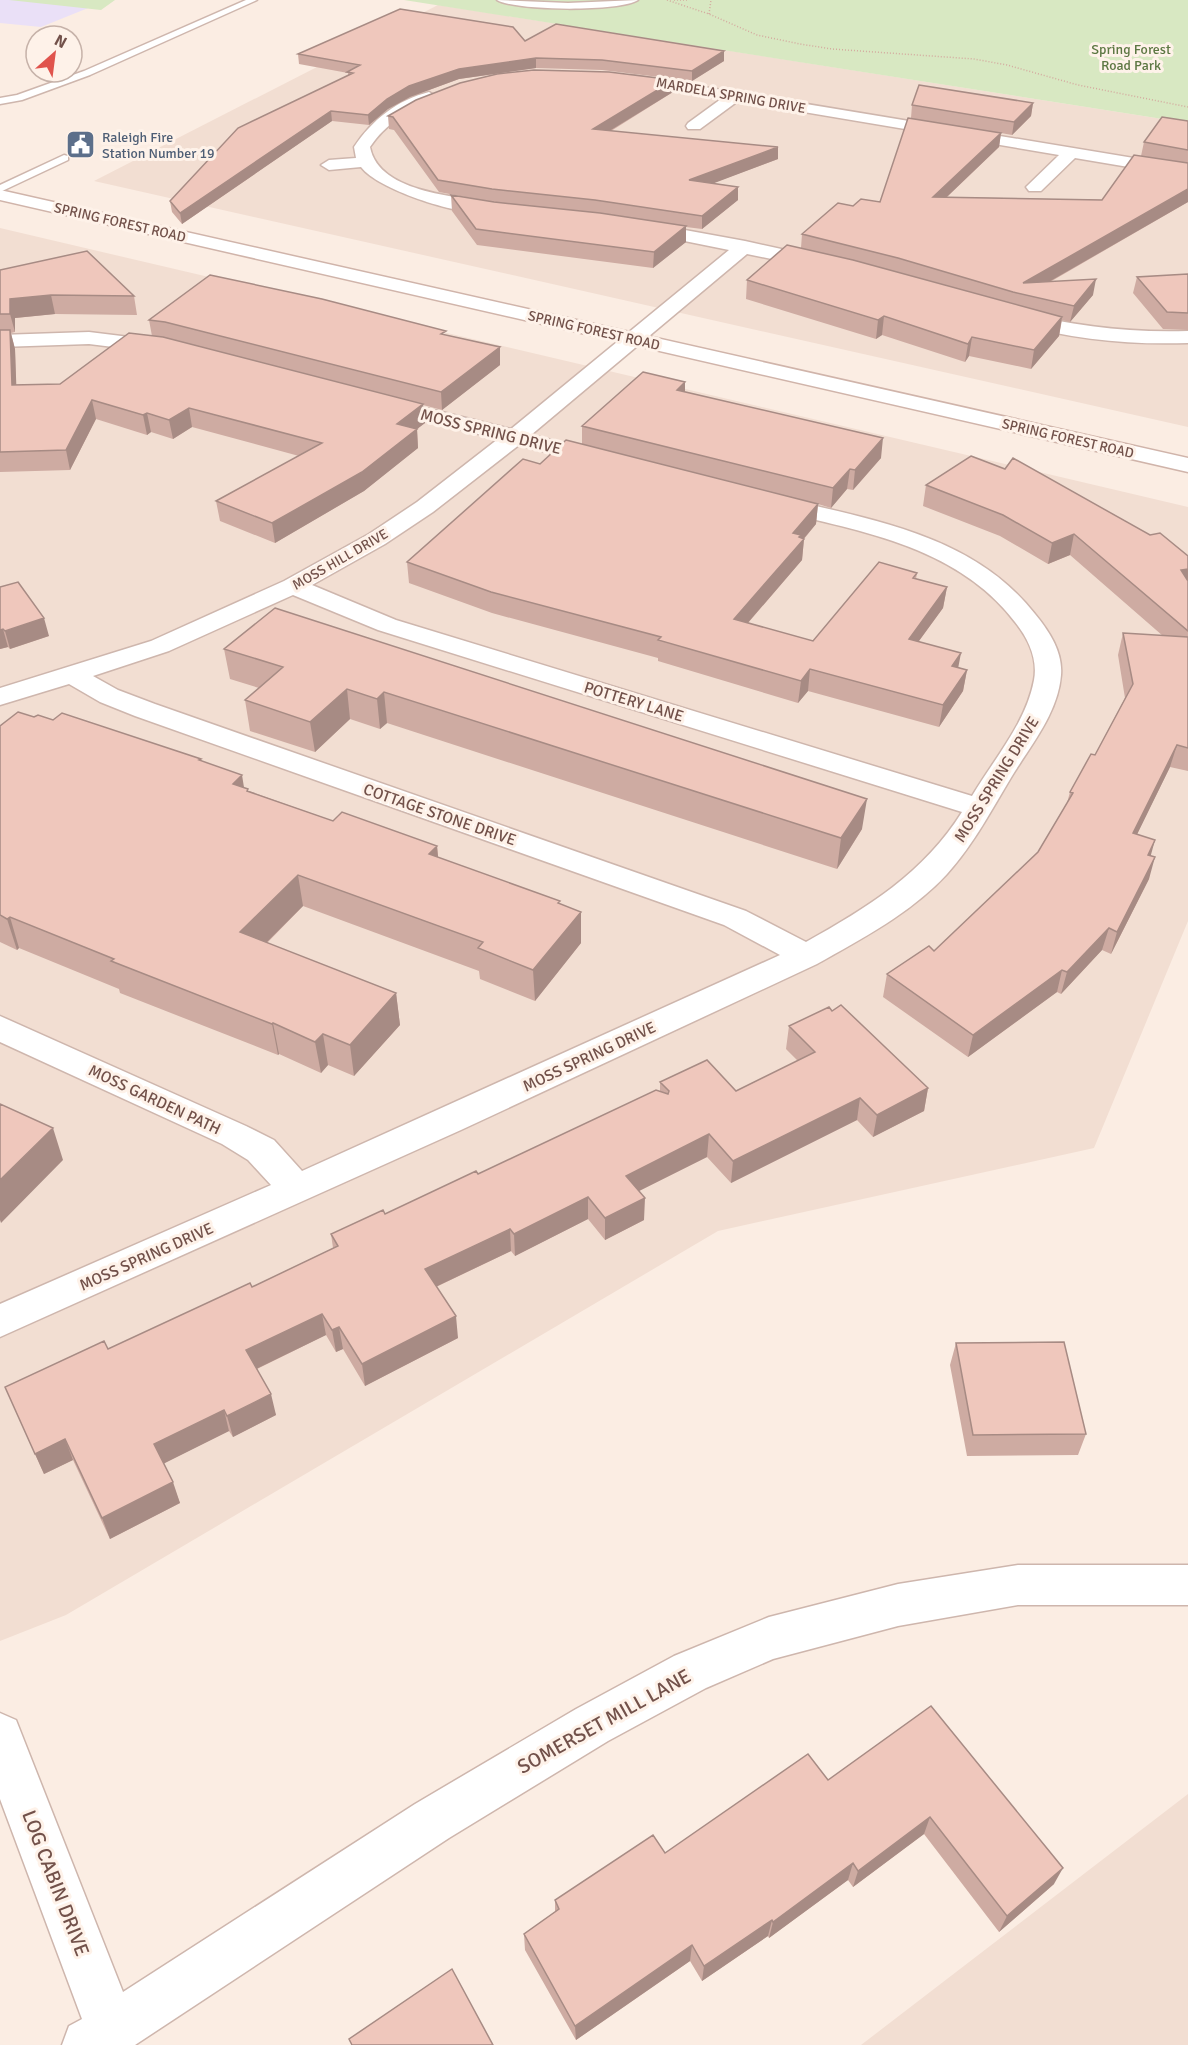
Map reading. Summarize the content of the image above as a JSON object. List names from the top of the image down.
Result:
{
  "streets": {
    "street": [
      "MARDELA SPRING DRIVE",
      "SPRING FOREST ROAD",
      "MOSS SPRING DRIVE",
      "MOSS HILL DRIVE",
      "POTTERY LANE",
      "COTTAGE STONE DRIVE",
      "MOSS GARDEN PATH",
      "SOMERSET MILL LANE",
      "LOG CABIN DRIVE"
    ]
  },
  "crossings": [
    ["SPRING FOREST ROAD", "MOSS HILL DRIVE"],
    ["MOSS SPRING DRIVE", "MOSS HILL DRIVE"],
    ["MOSS SPRING DRIVE", "POTTERY LANE"],
    ["MOSS SPRING DRIVE", "COTTAGE STONE DRIVE"],
    ["MOSS SPRING DRIVE", "MOSS GARDEN PATH"],
    ["MOSS HILL DRIVE", "POTTERY LANE"],
    ["MOSS HILL DRIVE", "COTTAGE STONE DRIVE"],
    ["SOMERSET MILL LANE", "LOG CABIN DRIVE"]
  ],
  "parks": ["Spring Forest Road Park"],
  "places": {
    "public building": ["Raleigh Fire Station Number 19"]
  },
  "north": "top right"
}
